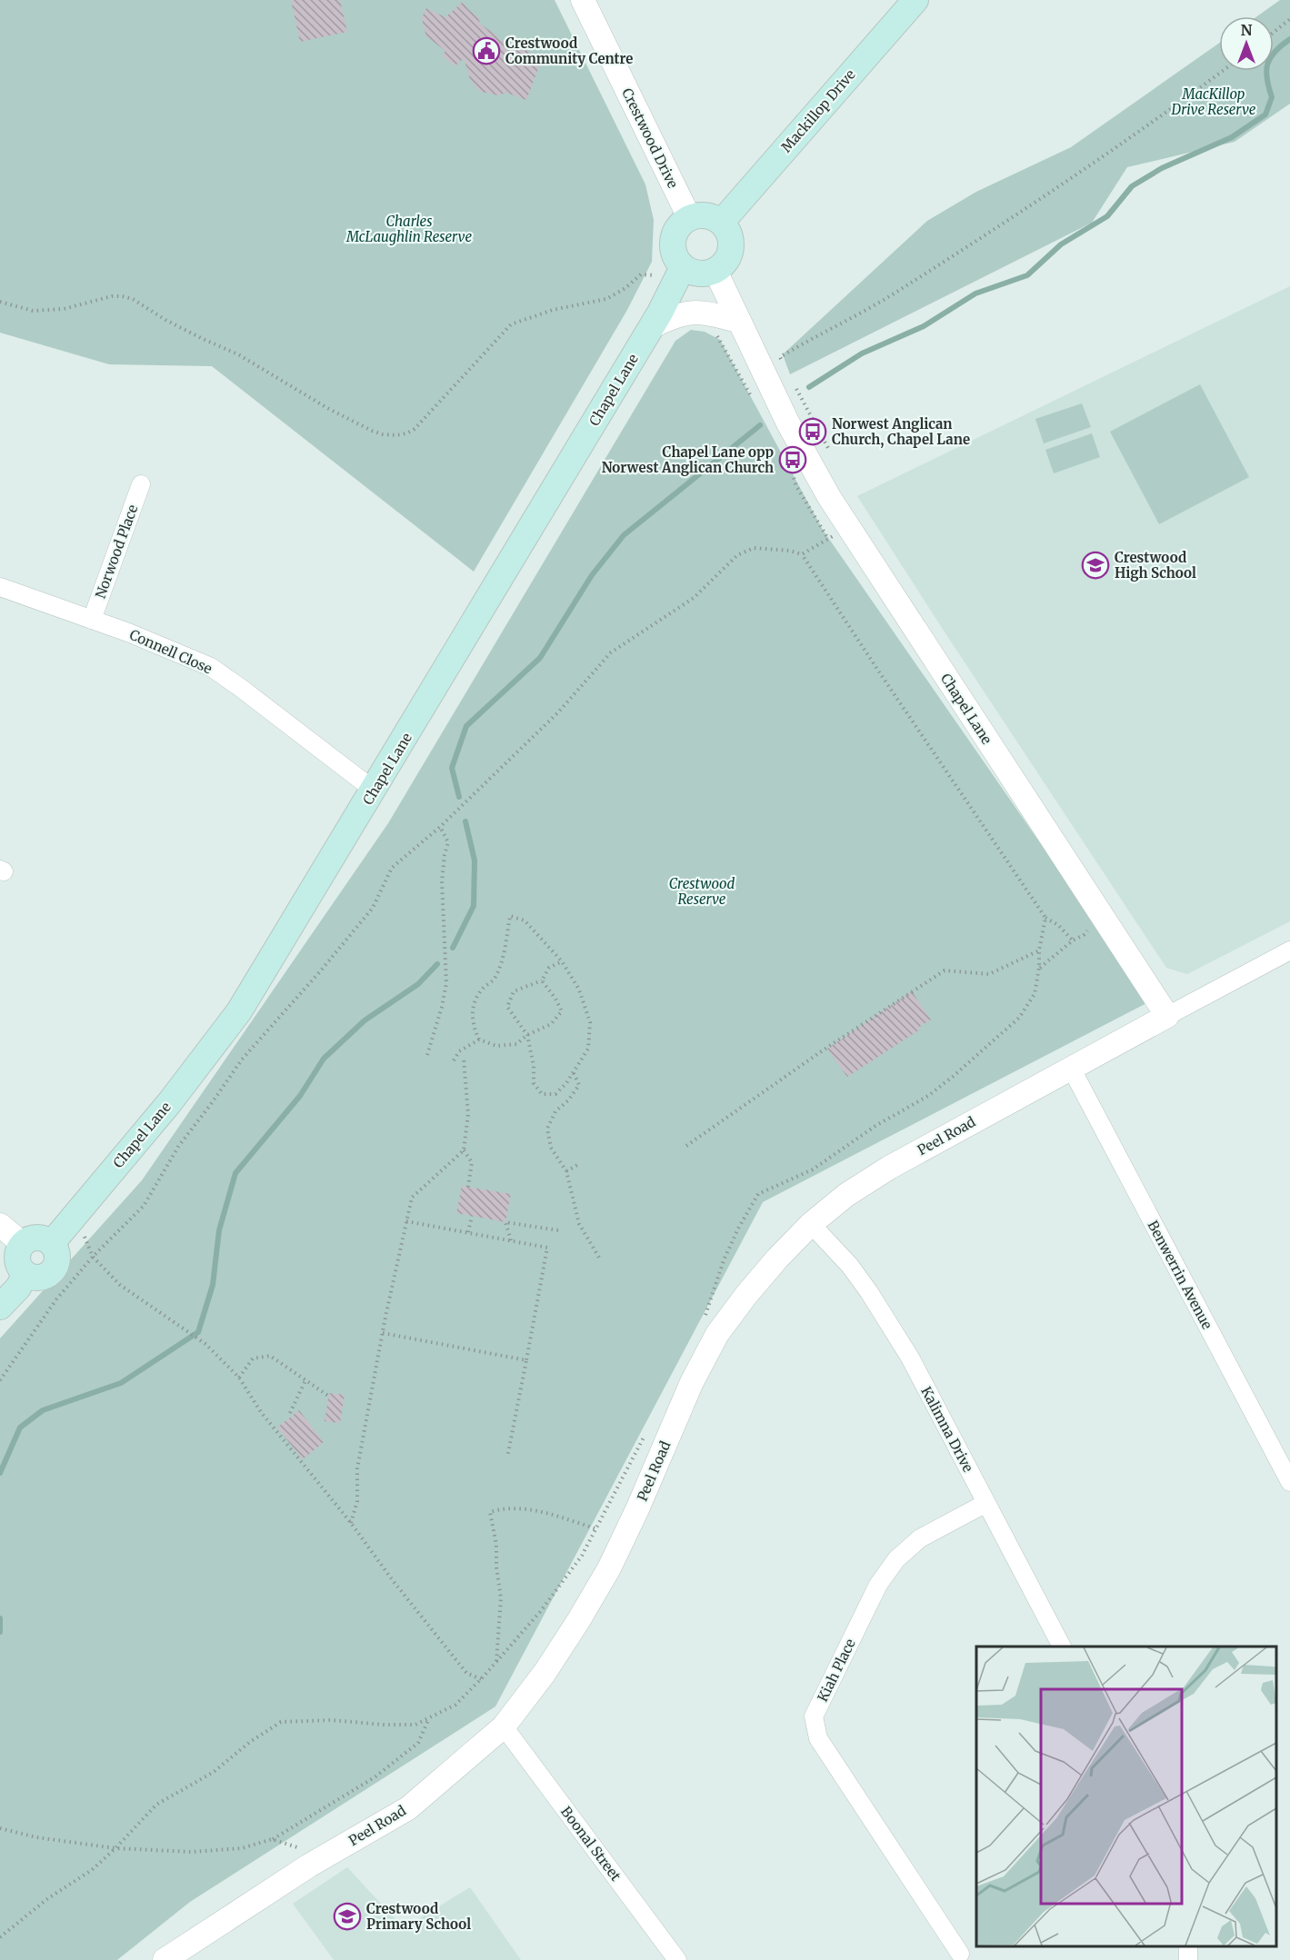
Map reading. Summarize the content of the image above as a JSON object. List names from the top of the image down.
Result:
{
  "streets": {
    "main road": ["Mackillop Drive", "Chapel Lane"],
    "street": [
      "Crestwood Drive",
      "Norwood Place",
      "Connell Close",
      "Peel Road",
      "Benwerrin Avenue",
      "Kalimna Drive",
      "Kiah Place",
      "Boonal Street"
    ]
  },
  "crossings": [
    ["Mackillop Drive", "Crestwood Drive"],
    ["Mackillop Drive", "Chapel Lane"],
    ["Crestwood Drive", "Chapel Lane"],
    ["Chapel Lane", "Connell Close"],
    ["Chapel Lane", "Peel Road"],
    ["Norwood Place", "Connell Close"],
    ["Peel Road", "Benwerrin Avenue"],
    ["Peel Road", "Kalimna Drive"],
    ["Peel Road", "Boonal Street"],
    ["Kalimna Drive", "Kiah Place"]
  ],
  "parks": ["MacKillop Drive Reserve", "Charles McLaughlin Reserve", "Crestwood Reserve"],
  "places": {
    "public building": ["Crestwood Community Centre"],
    "bus stop": ["Norwest Anglican Church, Chapel Lane", "Chapel Lane opp Norwest Anglican Church"],
    "school or university": ["Crestwood High School", "Crestwood Primary School"]
  },
  "north": "top"
}
